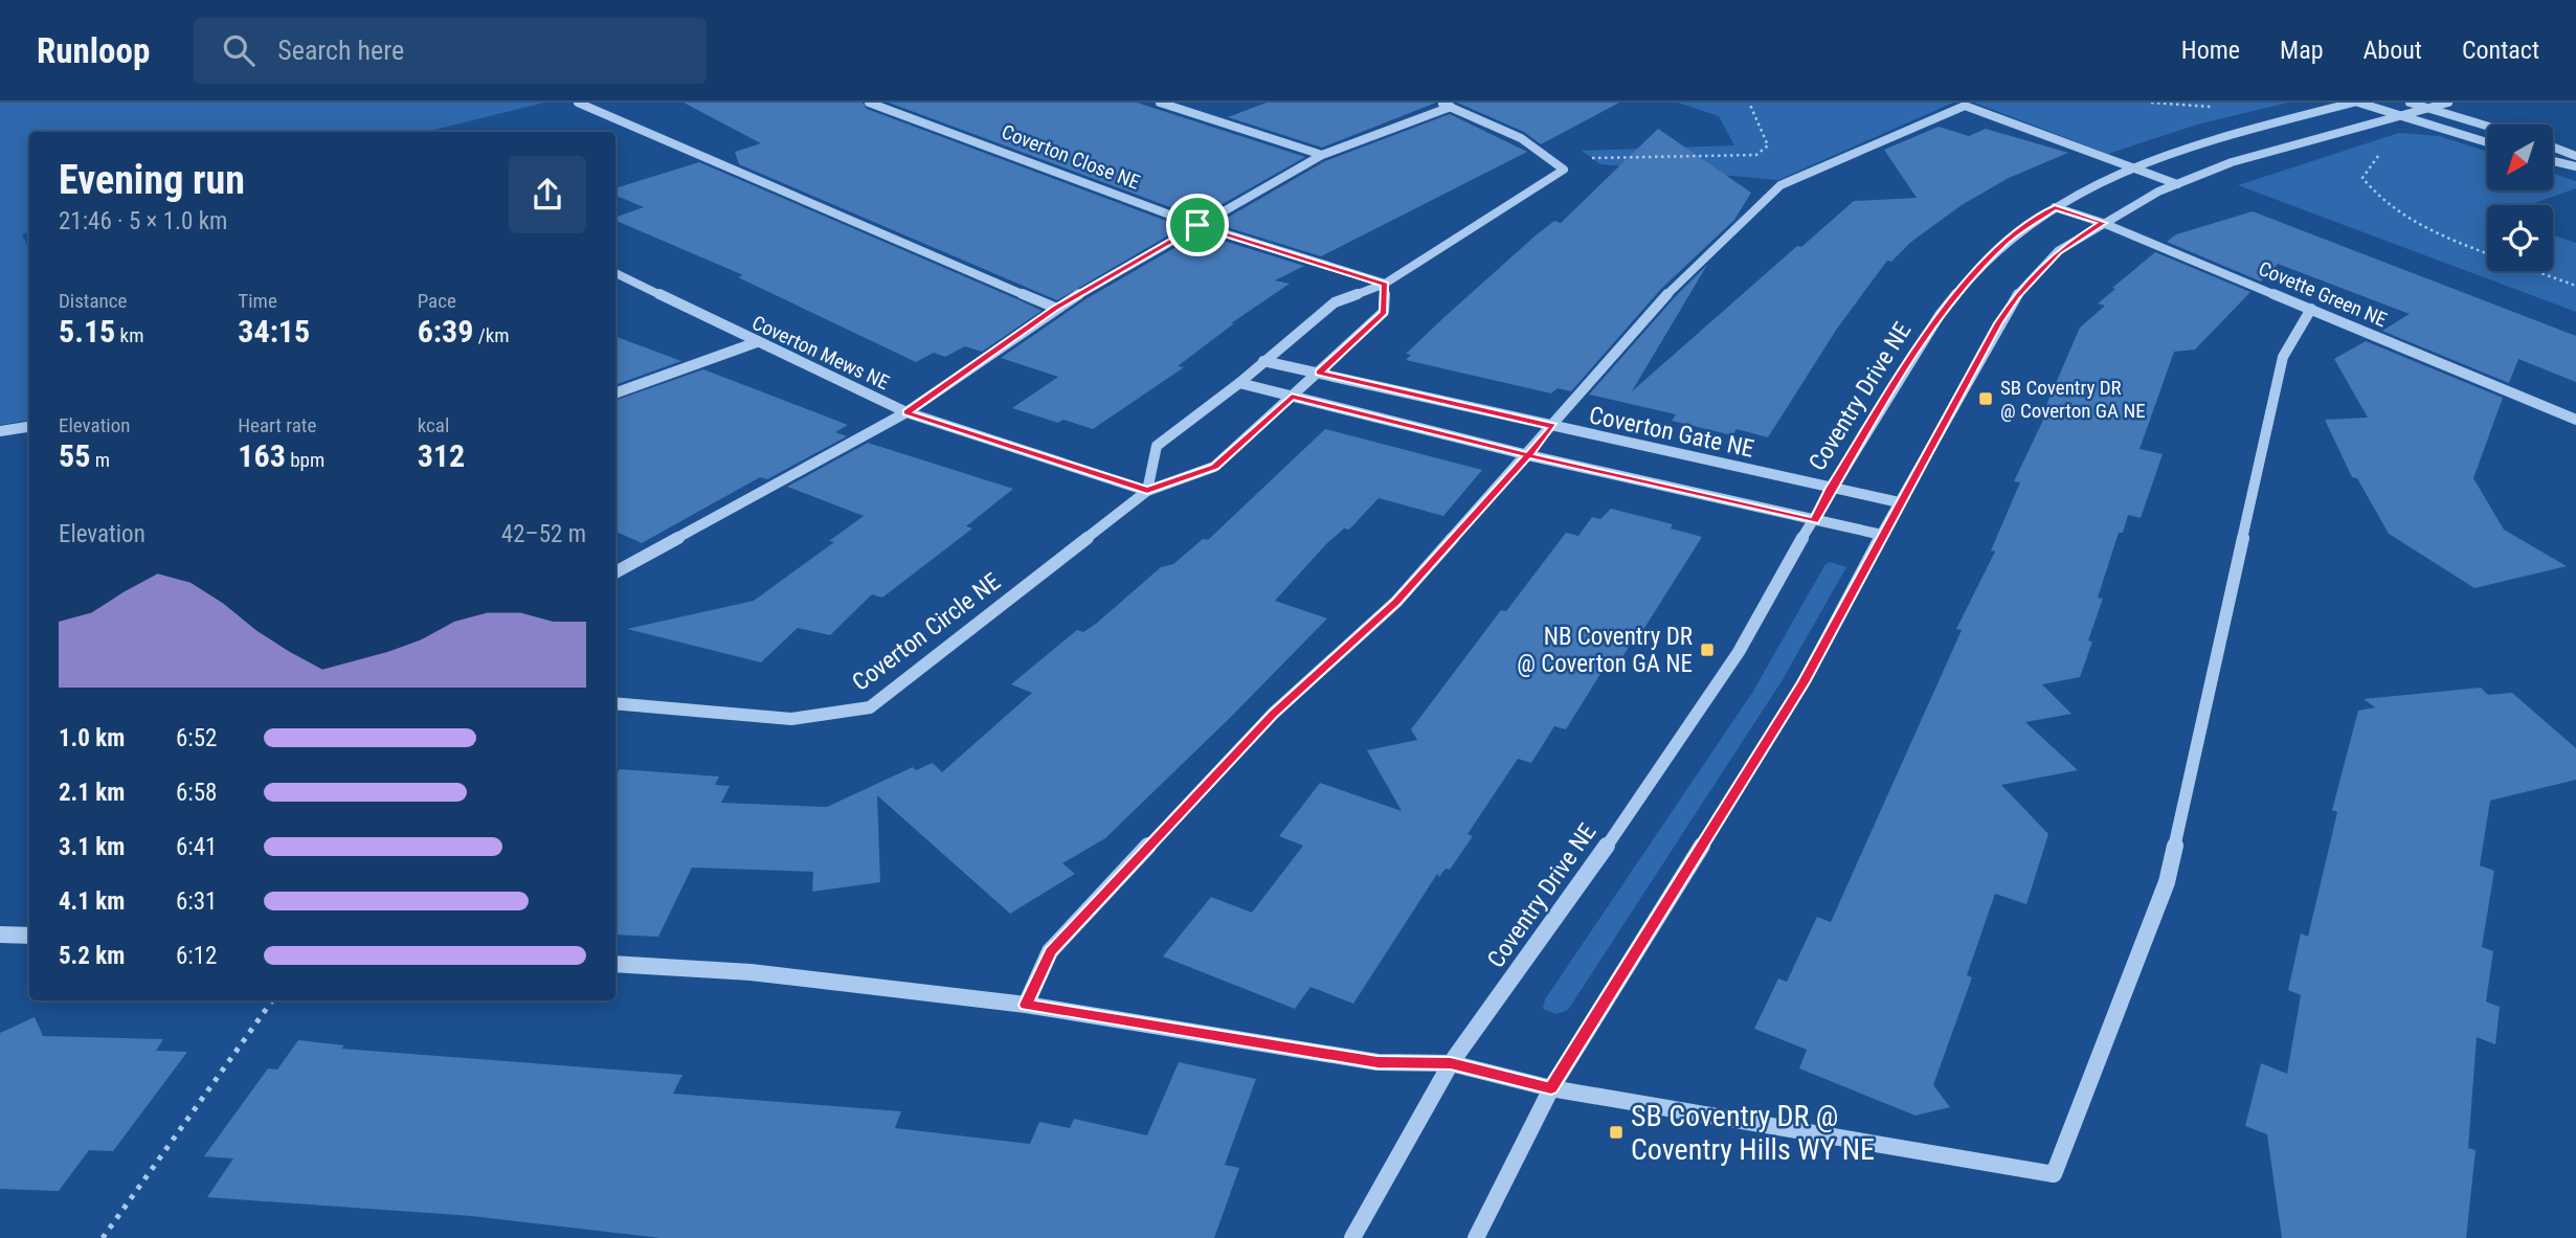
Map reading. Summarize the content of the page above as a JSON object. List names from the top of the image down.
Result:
{
  "streets": {
    "street": [
      "Coverton Close NE",
      "Covette Green NE",
      "Coverton Mews NE",
      "Coventry Drive NE",
      "Coverton Gate NE",
      "Coverton Circle NE"
    ]
  },
  "crossings": [
    ["Covette Green NE", "Coventry Drive NE"],
    ["Coverton Mews NE", "Coverton Circle NE"],
    ["Coventry Drive NE", "Coverton Gate NE"],
    ["Coverton Gate NE", "Coverton Circle NE"]
  ],
  "places": {
    "transit": ["SB Coventry DR @ Coverton GA NE", "NB Coventry DR @ Coverton GA NE", "SB Coventry DR @ Coventry Hills WY NE"]
  },
  "north": "bottom left",
  "page": {
    "header": "Runloop",
    "search": "Search here",
    "nav": [
      "Home",
      "Map",
      "About",
      "Contact"
    ],
    "heading": ["Evening run", "21:46 · 5 × 1.0 km"],
    "stats": [
      ["Distance", "5.15 km"],
      ["Time", "34:15"],
      ["Pace", "6:39 /km"],
      ["Elevation", "55 m"],
      ["Heart rate", "163 bpm"],
      ["kcal", "312"]
    ],
    "chart": ["Elevation", "42–52 m"],
    "list": [
      {
        "name": "1.0 km",
        "note": "6:52"
      },
      {
        "name": "2.1 km",
        "note": "6:58"
      },
      {
        "name": "3.1 km",
        "note": "6:41"
      },
      {
        "name": "4.1 km",
        "note": "6:31"
      },
      {
        "name": "5.2 km",
        "note": "6:12"
      }
    ]
  }
}
